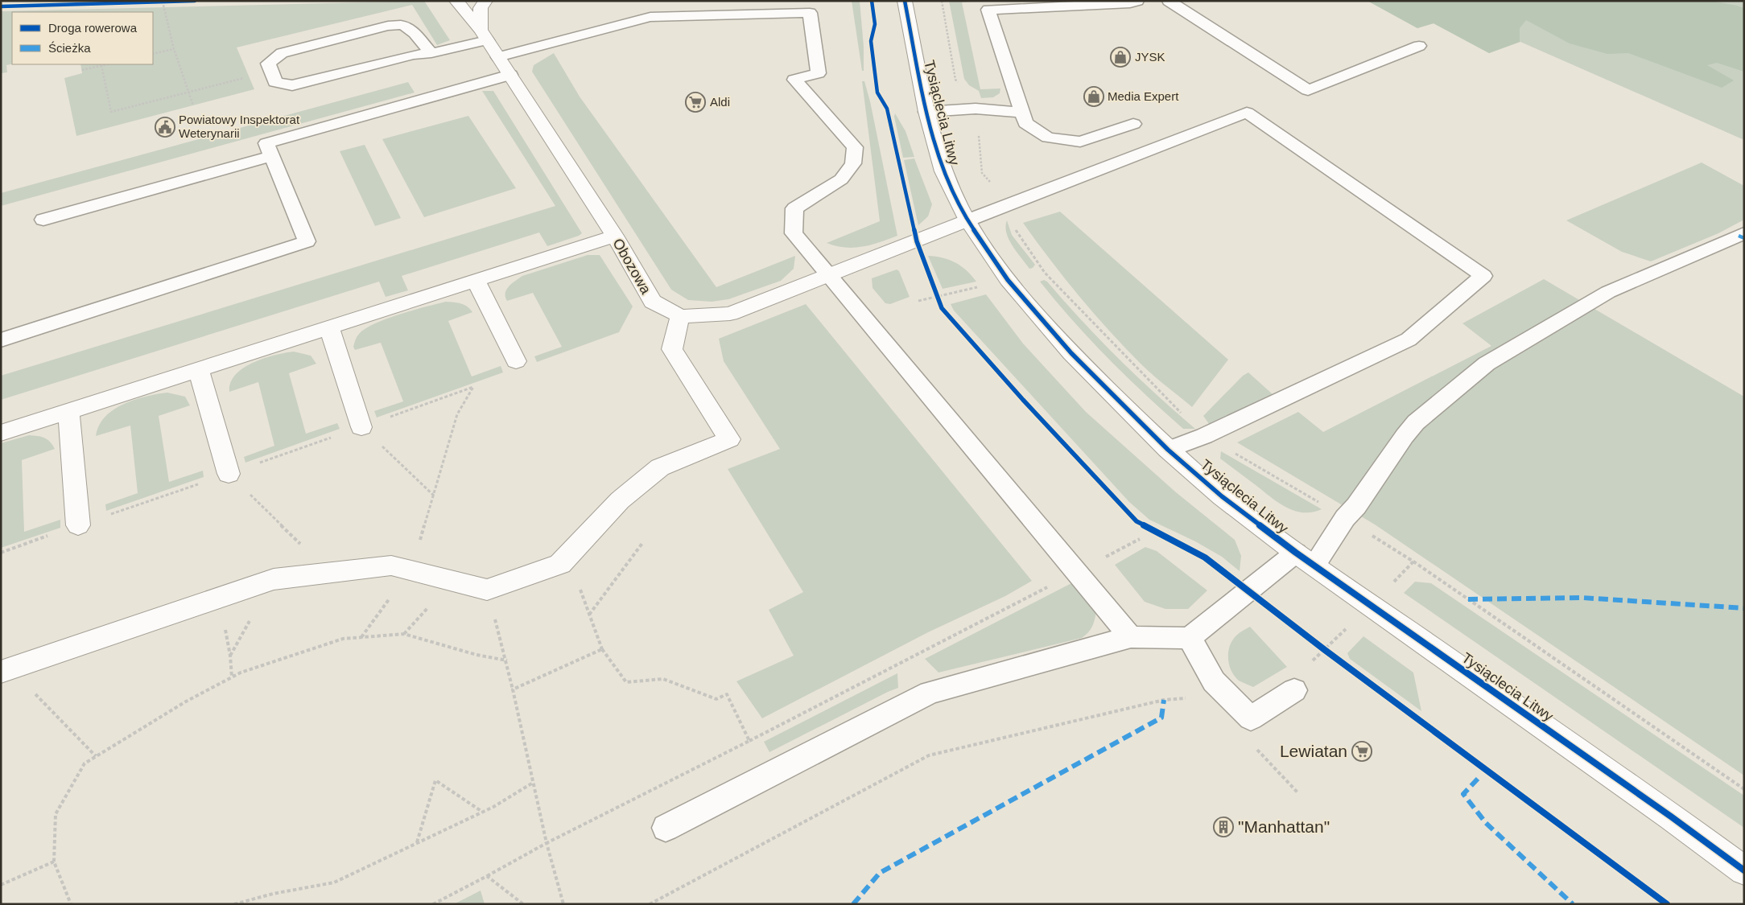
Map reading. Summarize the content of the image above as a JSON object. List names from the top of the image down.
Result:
{
  "streets": {
    "street": ["Tysiąclecia Litwy", "Obozowa"]
  },
  "crossings": [
    ["Tysiąclecia Litwy", "Obozowa"]
  ],
  "places": {
    "shop": ["JYSK", "Media Expert"],
    "supermarket": ["Aldi", "Lewiatan"],
    "public building": ["Powiatowy Inspektorat Weterynarii"],
    "building": ["\"Manhattan\""]
  },
  "legend": ["Droga rowerowa", "Ścieżka"]
}
